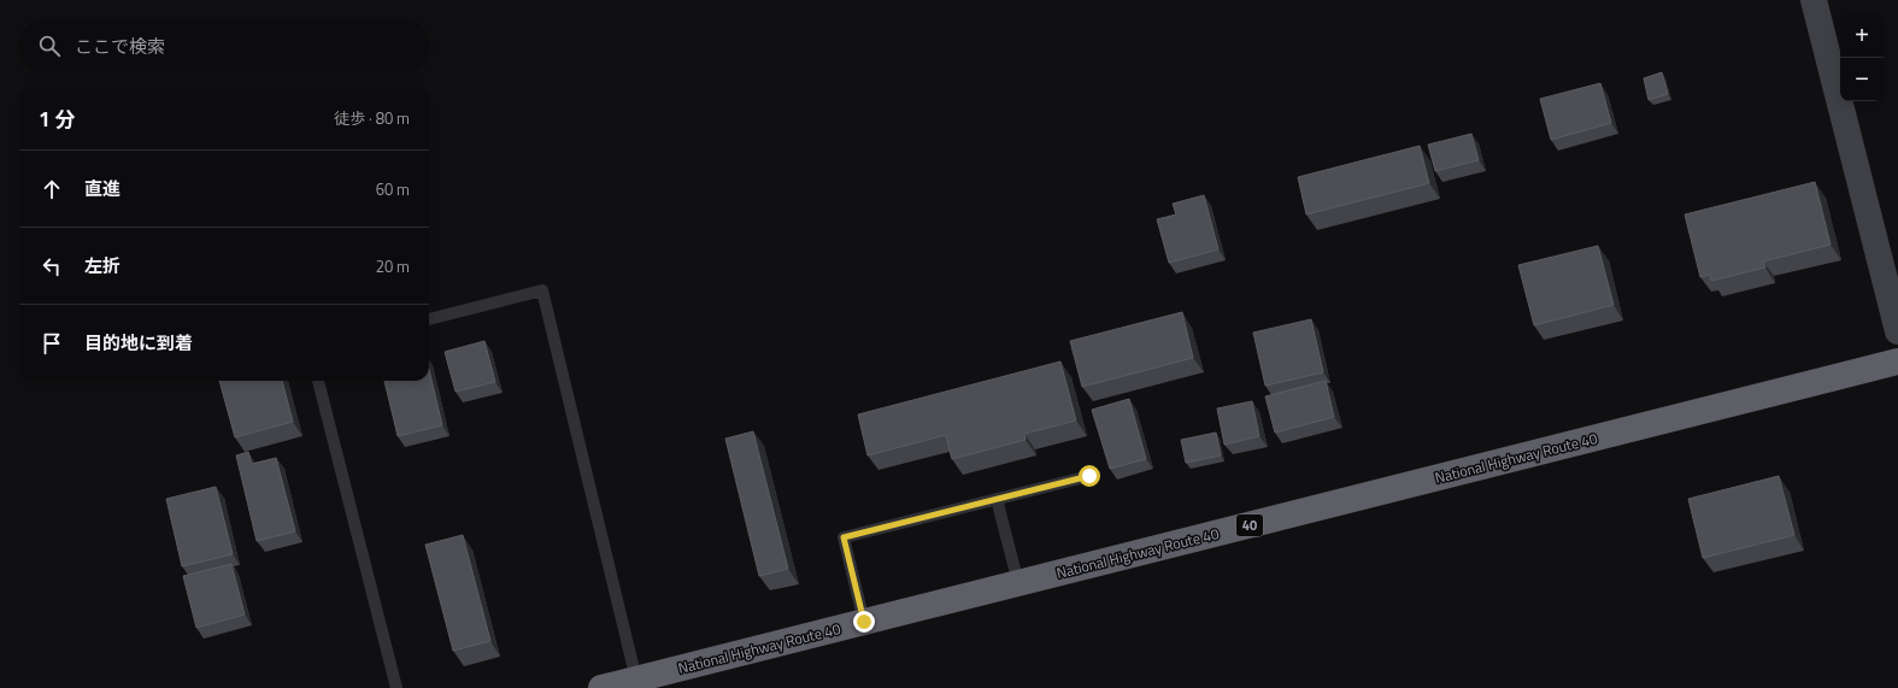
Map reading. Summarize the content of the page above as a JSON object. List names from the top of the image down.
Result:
{
  "streets": {
    "highway": ["National Highway Route 40", "40"]
  },
  "page": {
    "map_buttons": ["+", "−"],
    "search": "ここで検索",
    "heading": ["1 分", "徒歩 · 80 m"],
    "list": [
      ["直進", "60 m"],
      ["左折", "20 m"],
      "目的地に到着"
    ]
  }
}
